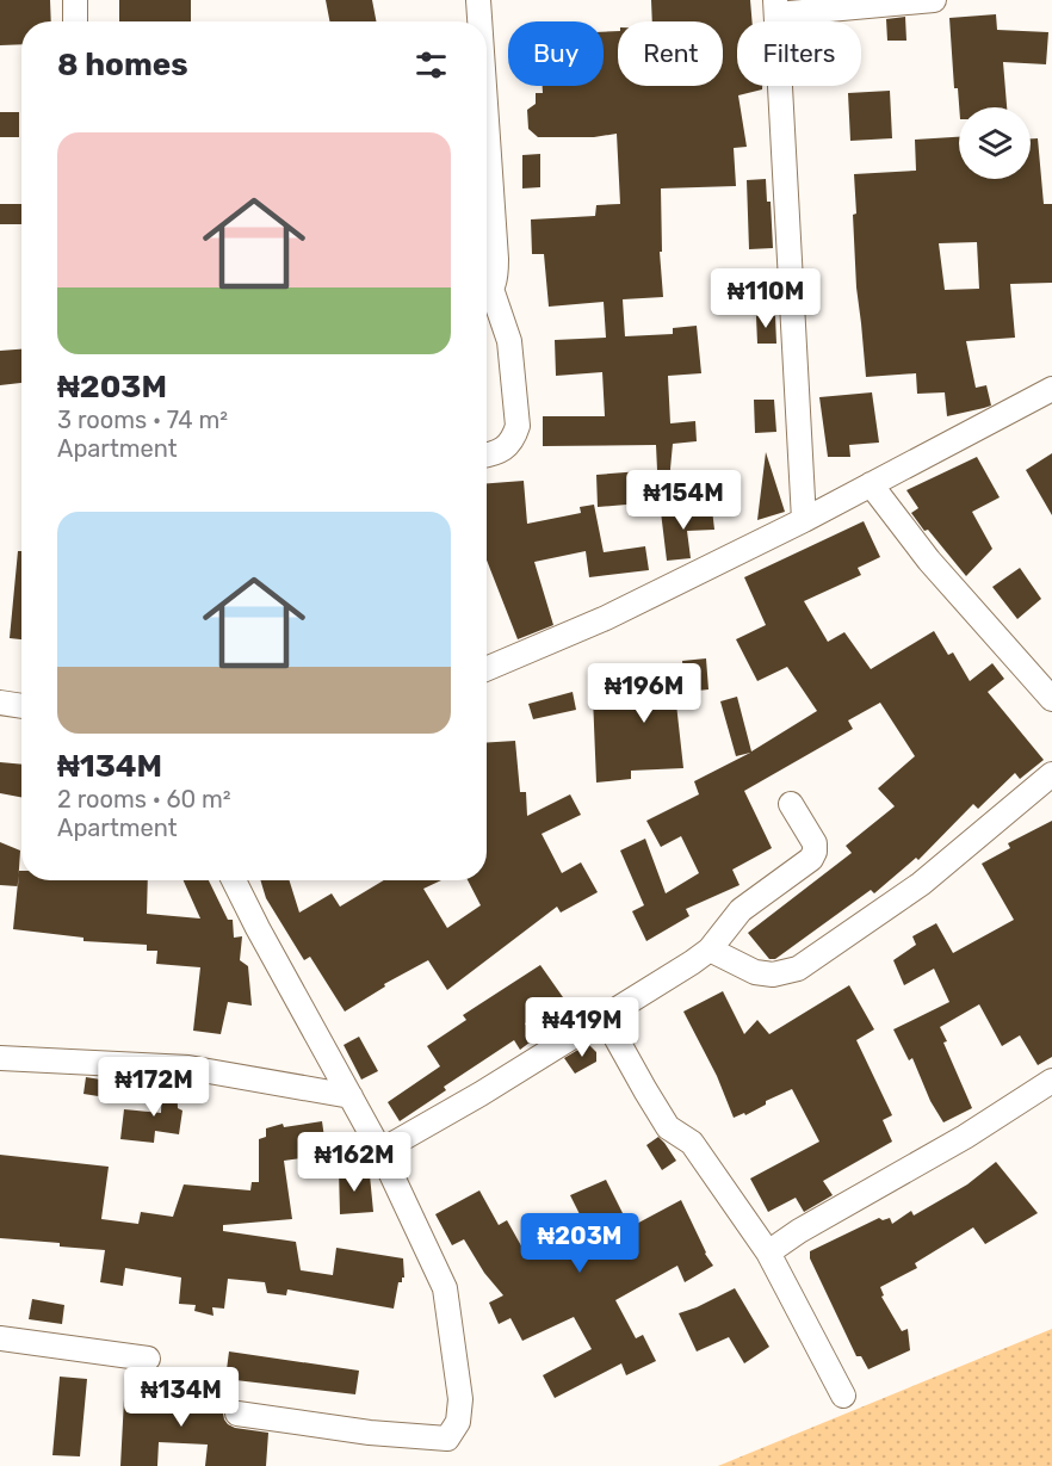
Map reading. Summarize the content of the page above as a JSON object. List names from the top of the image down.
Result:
{
  "page": {
    "chip": ["Buy", "Rent", "Filters"],
    "heading": "8 homes",
    "list": [
      {
        "name": "₦203M",
        "note": "3 rooms · 74 m² · Apartment"
      },
      {
        "name": "₦134M",
        "note": "2 rooms · 60 m² · Apartment"
      }
    ],
    "price": [
      "₦110M",
      "₦154M",
      "₦196M",
      "₦419M",
      "₦172M",
      "₦162M",
      "₦203M",
      "₦134M"
    ]
  }
}
